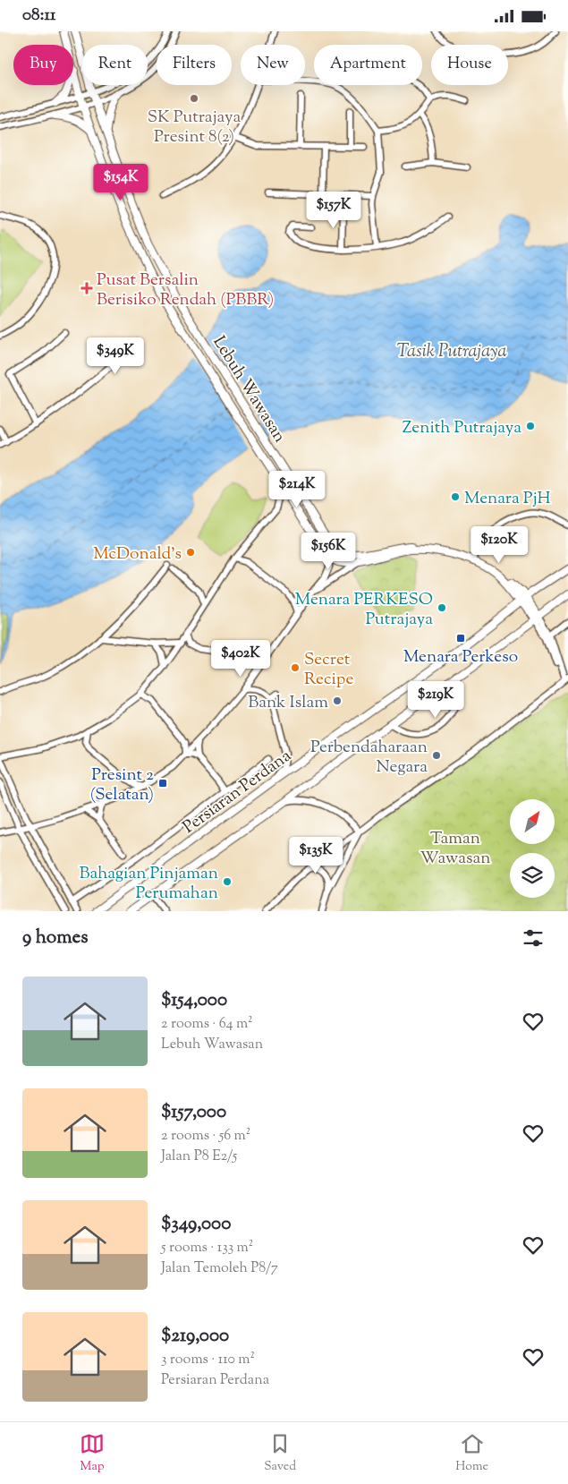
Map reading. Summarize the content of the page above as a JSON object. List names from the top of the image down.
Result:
{
  "streets": {
    "main road": ["Lebuh Wawasan", "Persiaran Perdana"]
  },
  "crossings": [
    ["Lebuh Wawasan", "Persiaran Perdana"]
  ],
  "water": ["Tasik Putrajaya"],
  "parks": ["Taman Wawasan"],
  "places": {
    "other": [
      "SK Putrajaya Presint 8(2)",
      "Zenith Putrajaya",
      "Menara PjH",
      "McDonald's",
      "Menara PERKESO Putrajaya",
      "Secret Recipe",
      "Bank Islam",
      "Perbendaharaan Negara",
      "Bahagian Pinjaman Perumahan"
    ],
    "health": ["Pusat Bersalin Berisiko Rendah (PBBR)"],
    "transit": ["Menara Perkeso", "Presint 2 (Selatan)"]
  },
  "north": "top right",
  "page": {
    "status": "08:11",
    "chip": [
      "Buy",
      "Rent",
      "Filters",
      "New",
      "Apartment",
      "House"
    ],
    "price": [
      "$154K",
      "$157K",
      "$349K",
      "$214K",
      "$120K",
      "$156K",
      "$402K",
      "$219K",
      "$135K"
    ],
    "heading": "9 homes",
    "list": [
      {
        "name": "$154,000",
        "note": "2 rooms · 64 m² · Lebuh Wawasan"
      },
      {
        "name": "$157,000",
        "note": "2 rooms · 56 m² · Jalan P8 E2/5"
      },
      {
        "name": "$349,000",
        "note": "5 rooms · 133 m² · Jalan Temoleh P8/7"
      },
      {
        "name": "$219,000",
        "note": "3 rooms · 110 m² · Persiaran Perdana"
      }
    ],
    "tabs": ["Map", "Saved", "Home"]
  }
}
